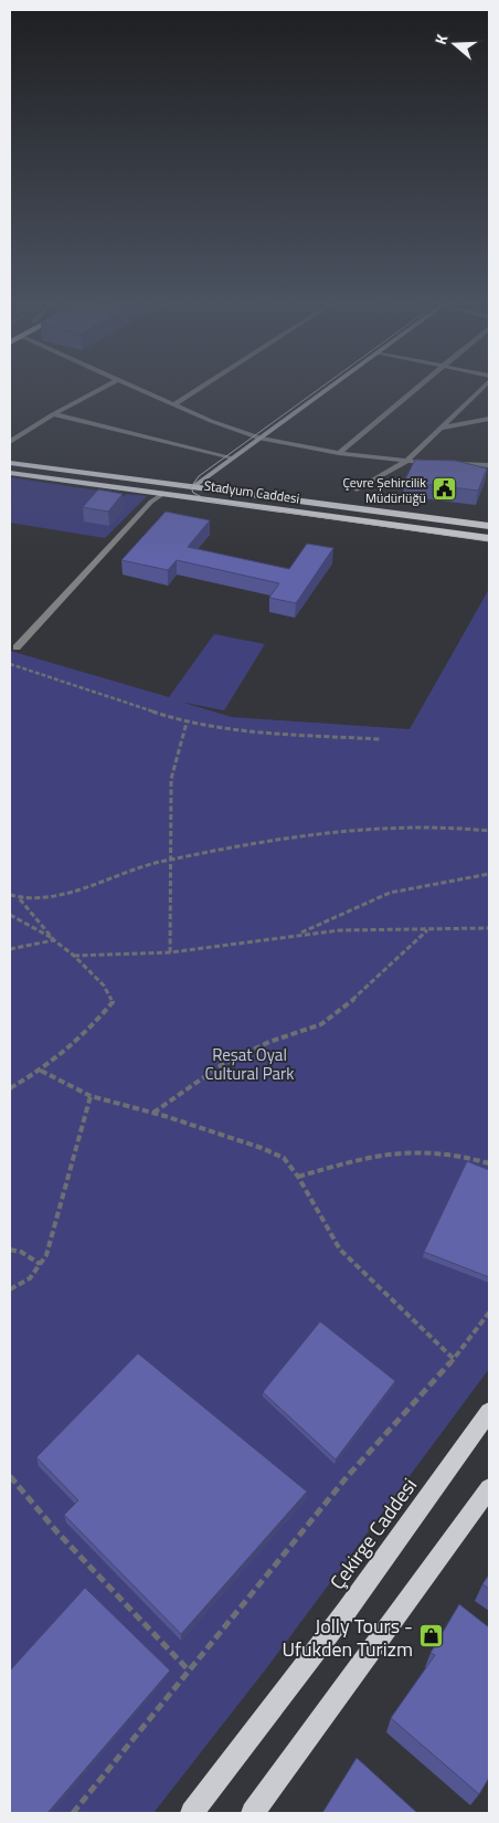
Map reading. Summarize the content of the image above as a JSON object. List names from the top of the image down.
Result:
{
  "streets": {
    "main road": ["Stadyum Caddesi", "Çekirge Caddesi"]
  },
  "parks": ["Reşat Oyal Cultural Park"],
  "places": {
    "public building": ["Çevre Şehircilik Müdürlüğü"],
    "shop": ["Jolly Tours - Ufukden Turizm"]
  },
  "north": "left"
}
